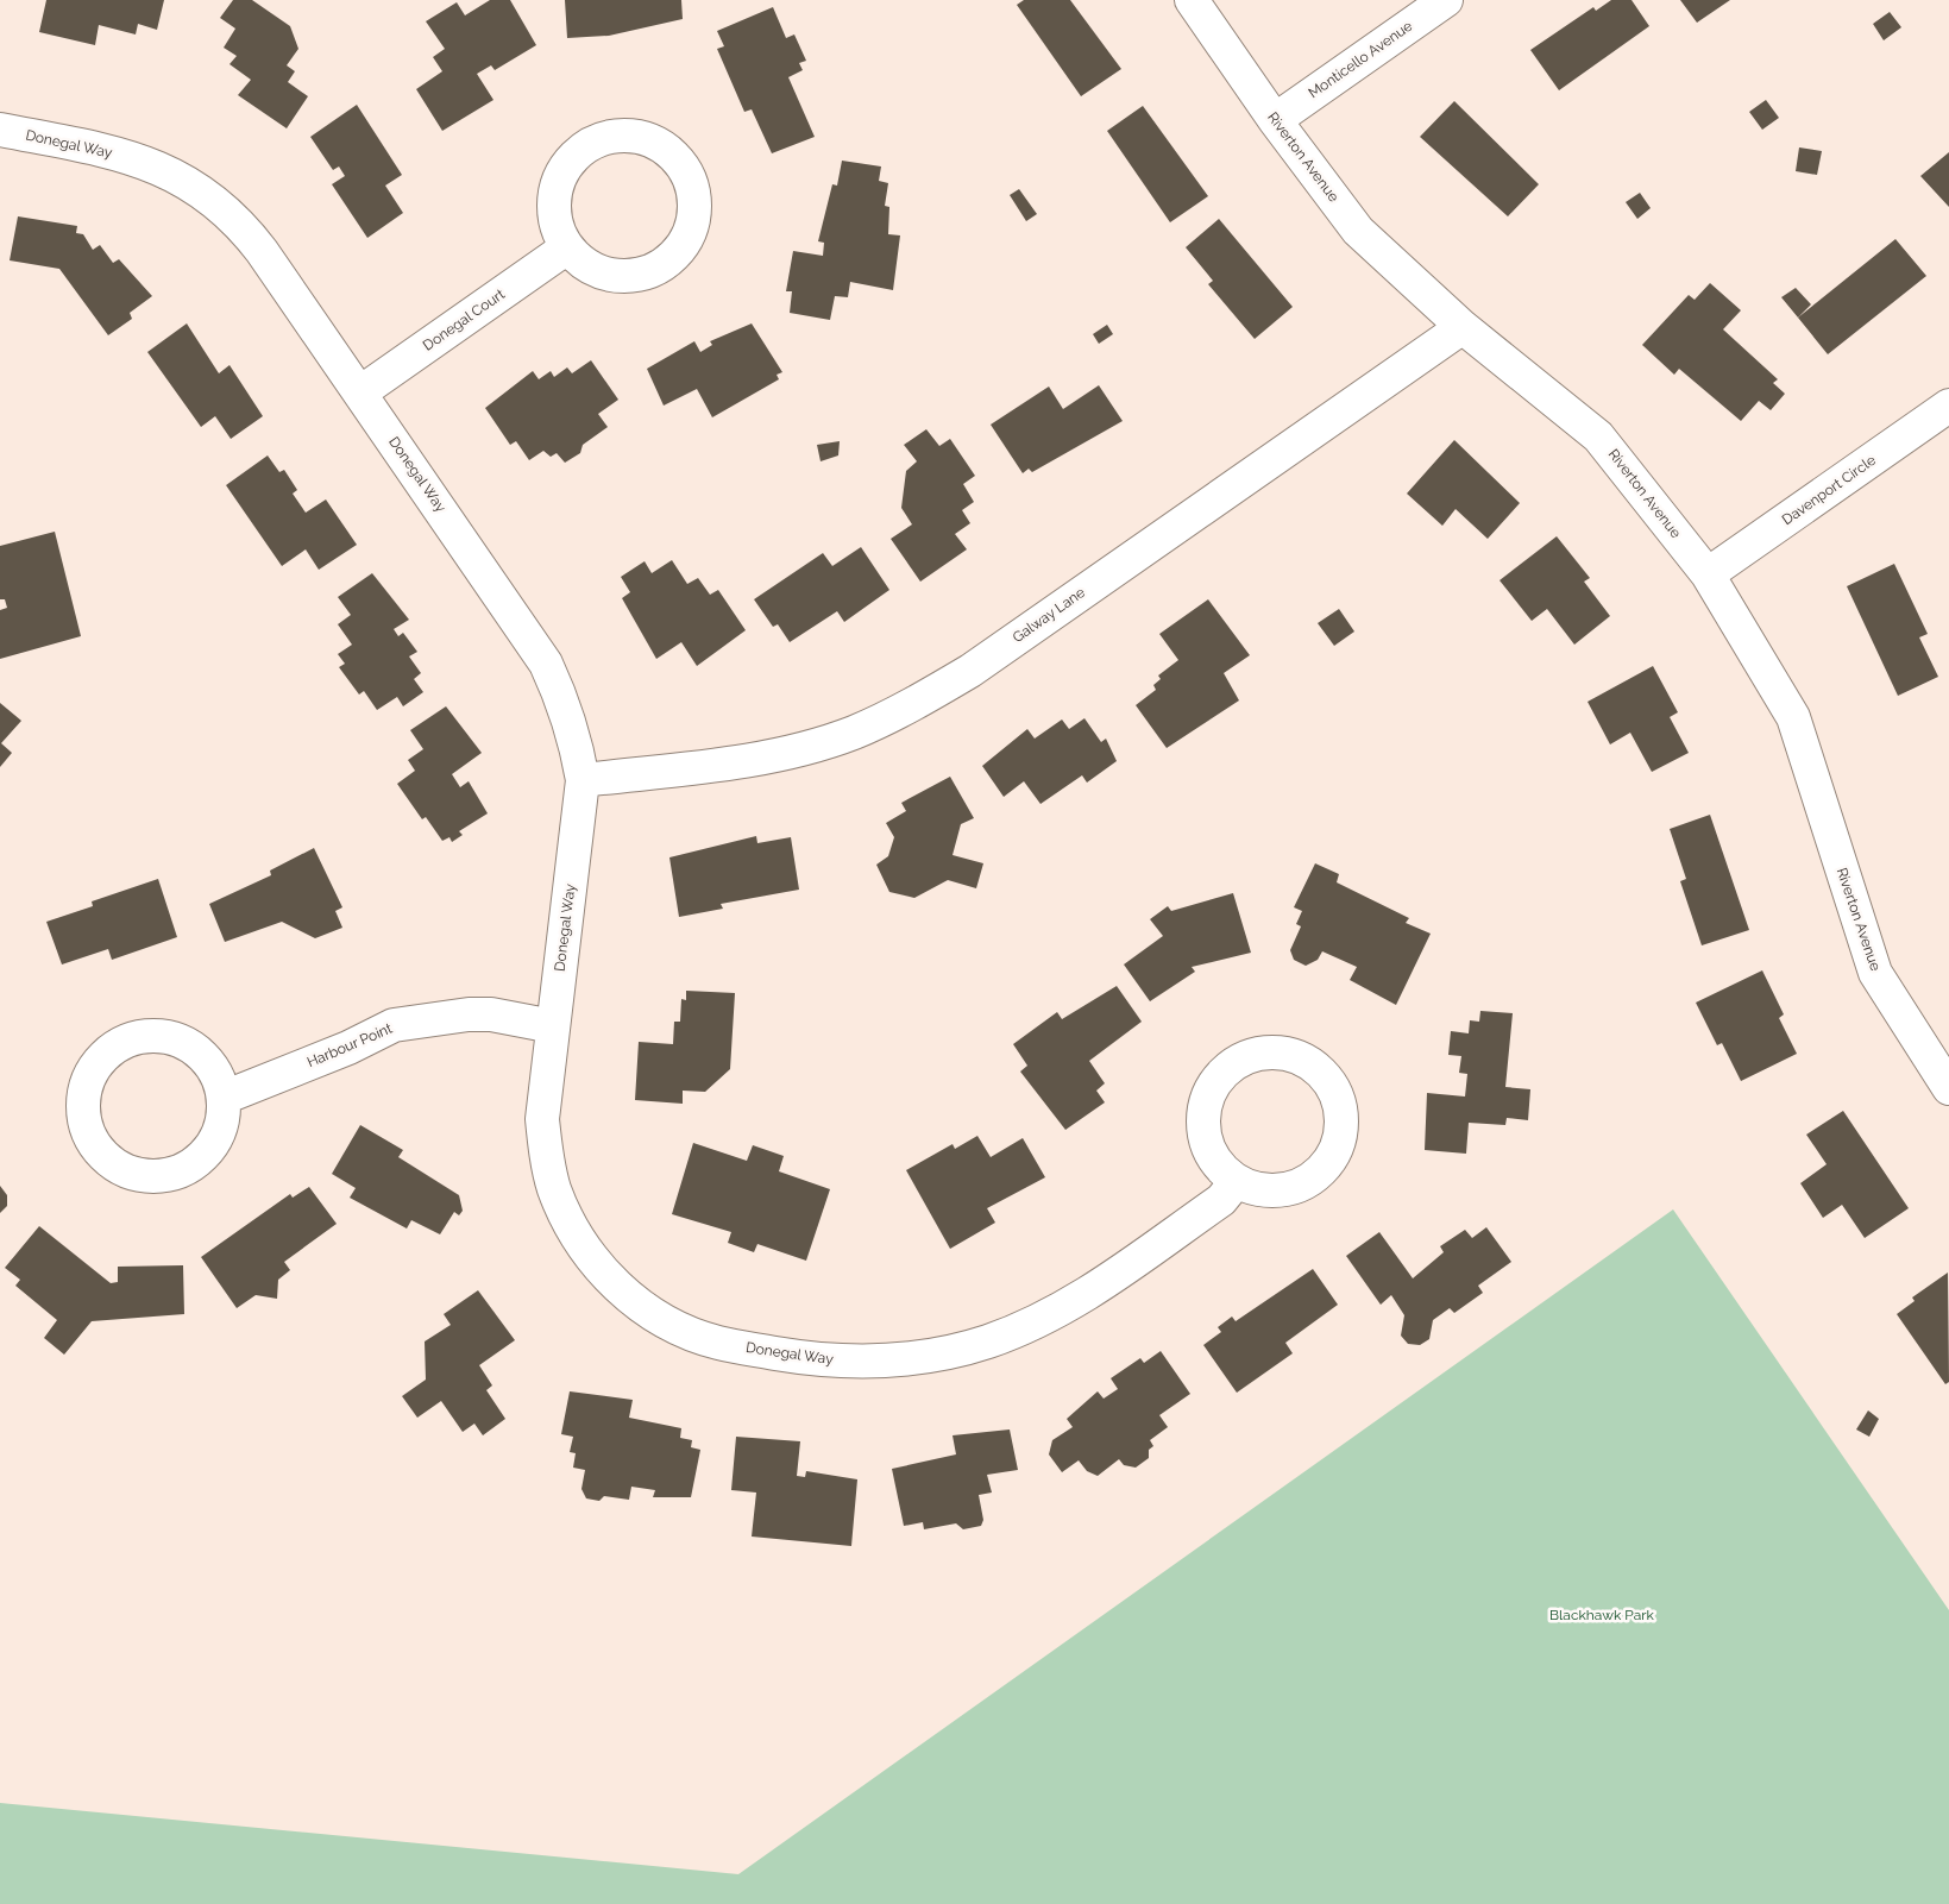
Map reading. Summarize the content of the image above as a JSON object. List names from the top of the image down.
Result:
{
  "streets": {
    "street": [
      "Monticello Avenue",
      "Donegal Way",
      "Riverton Avenue",
      "Donegal Court",
      "Davenport Circle",
      "Galway Lane",
      "Harbour Point"
    ]
  },
  "crossings": [
    ["Monticello Avenue", "Riverton Avenue"],
    ["Donegal Way", "Donegal Court"],
    ["Donegal Way", "Galway Lane"],
    ["Donegal Way", "Harbour Point"],
    ["Riverton Avenue", "Davenport Circle"],
    ["Riverton Avenue", "Galway Lane"]
  ],
  "parks": ["Blackhawk Park"]
}
